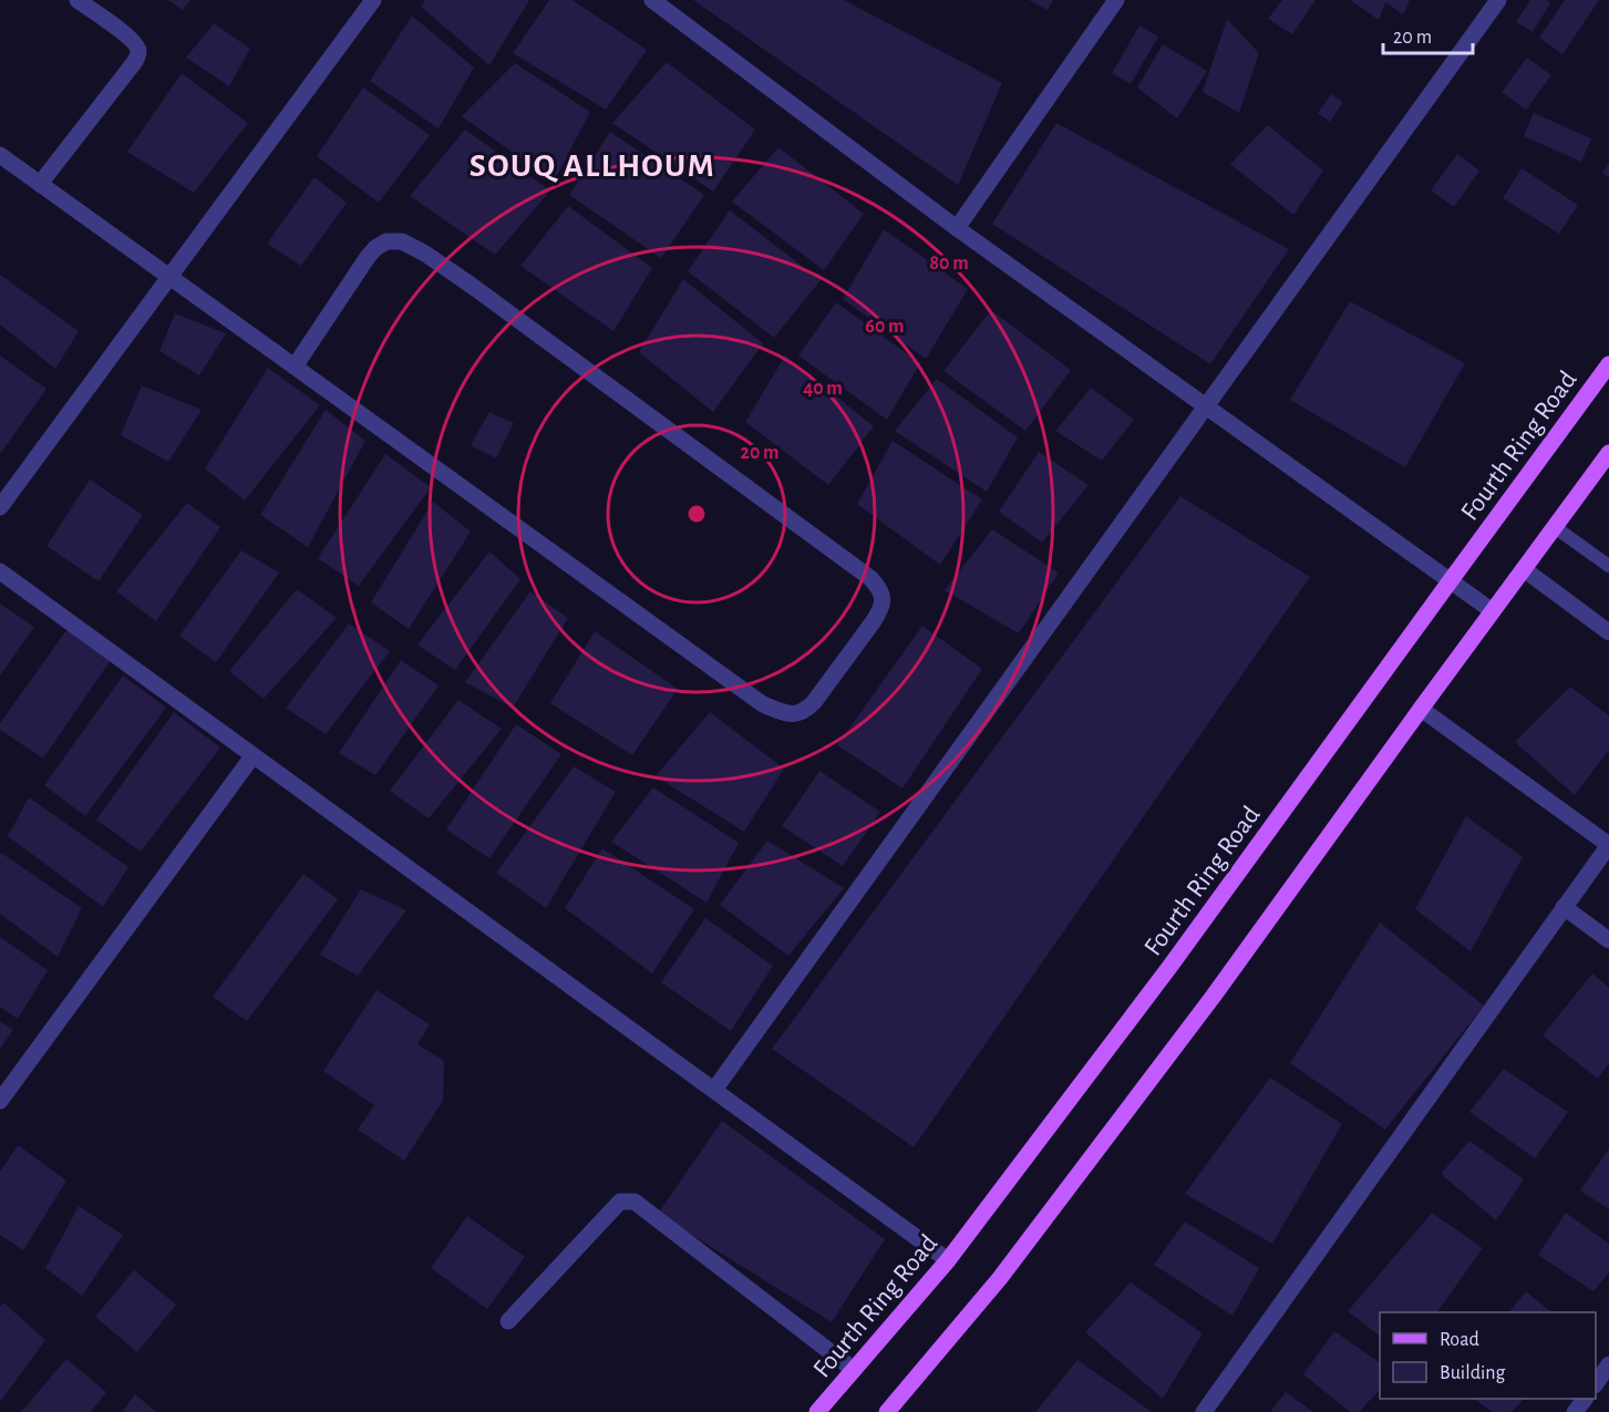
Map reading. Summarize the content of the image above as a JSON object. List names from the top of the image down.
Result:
{
  "streets": {
    "main road": ["Fourth Ring Road"]
  },
  "districts": ["SOUQ ALLHOUM"],
  "legend": ["Road", "Building"],
  "scale_bar": "20 m",
  "rings": [
    "80 m",
    "60 m",
    "40 m",
    "20 m"
  ]
}
